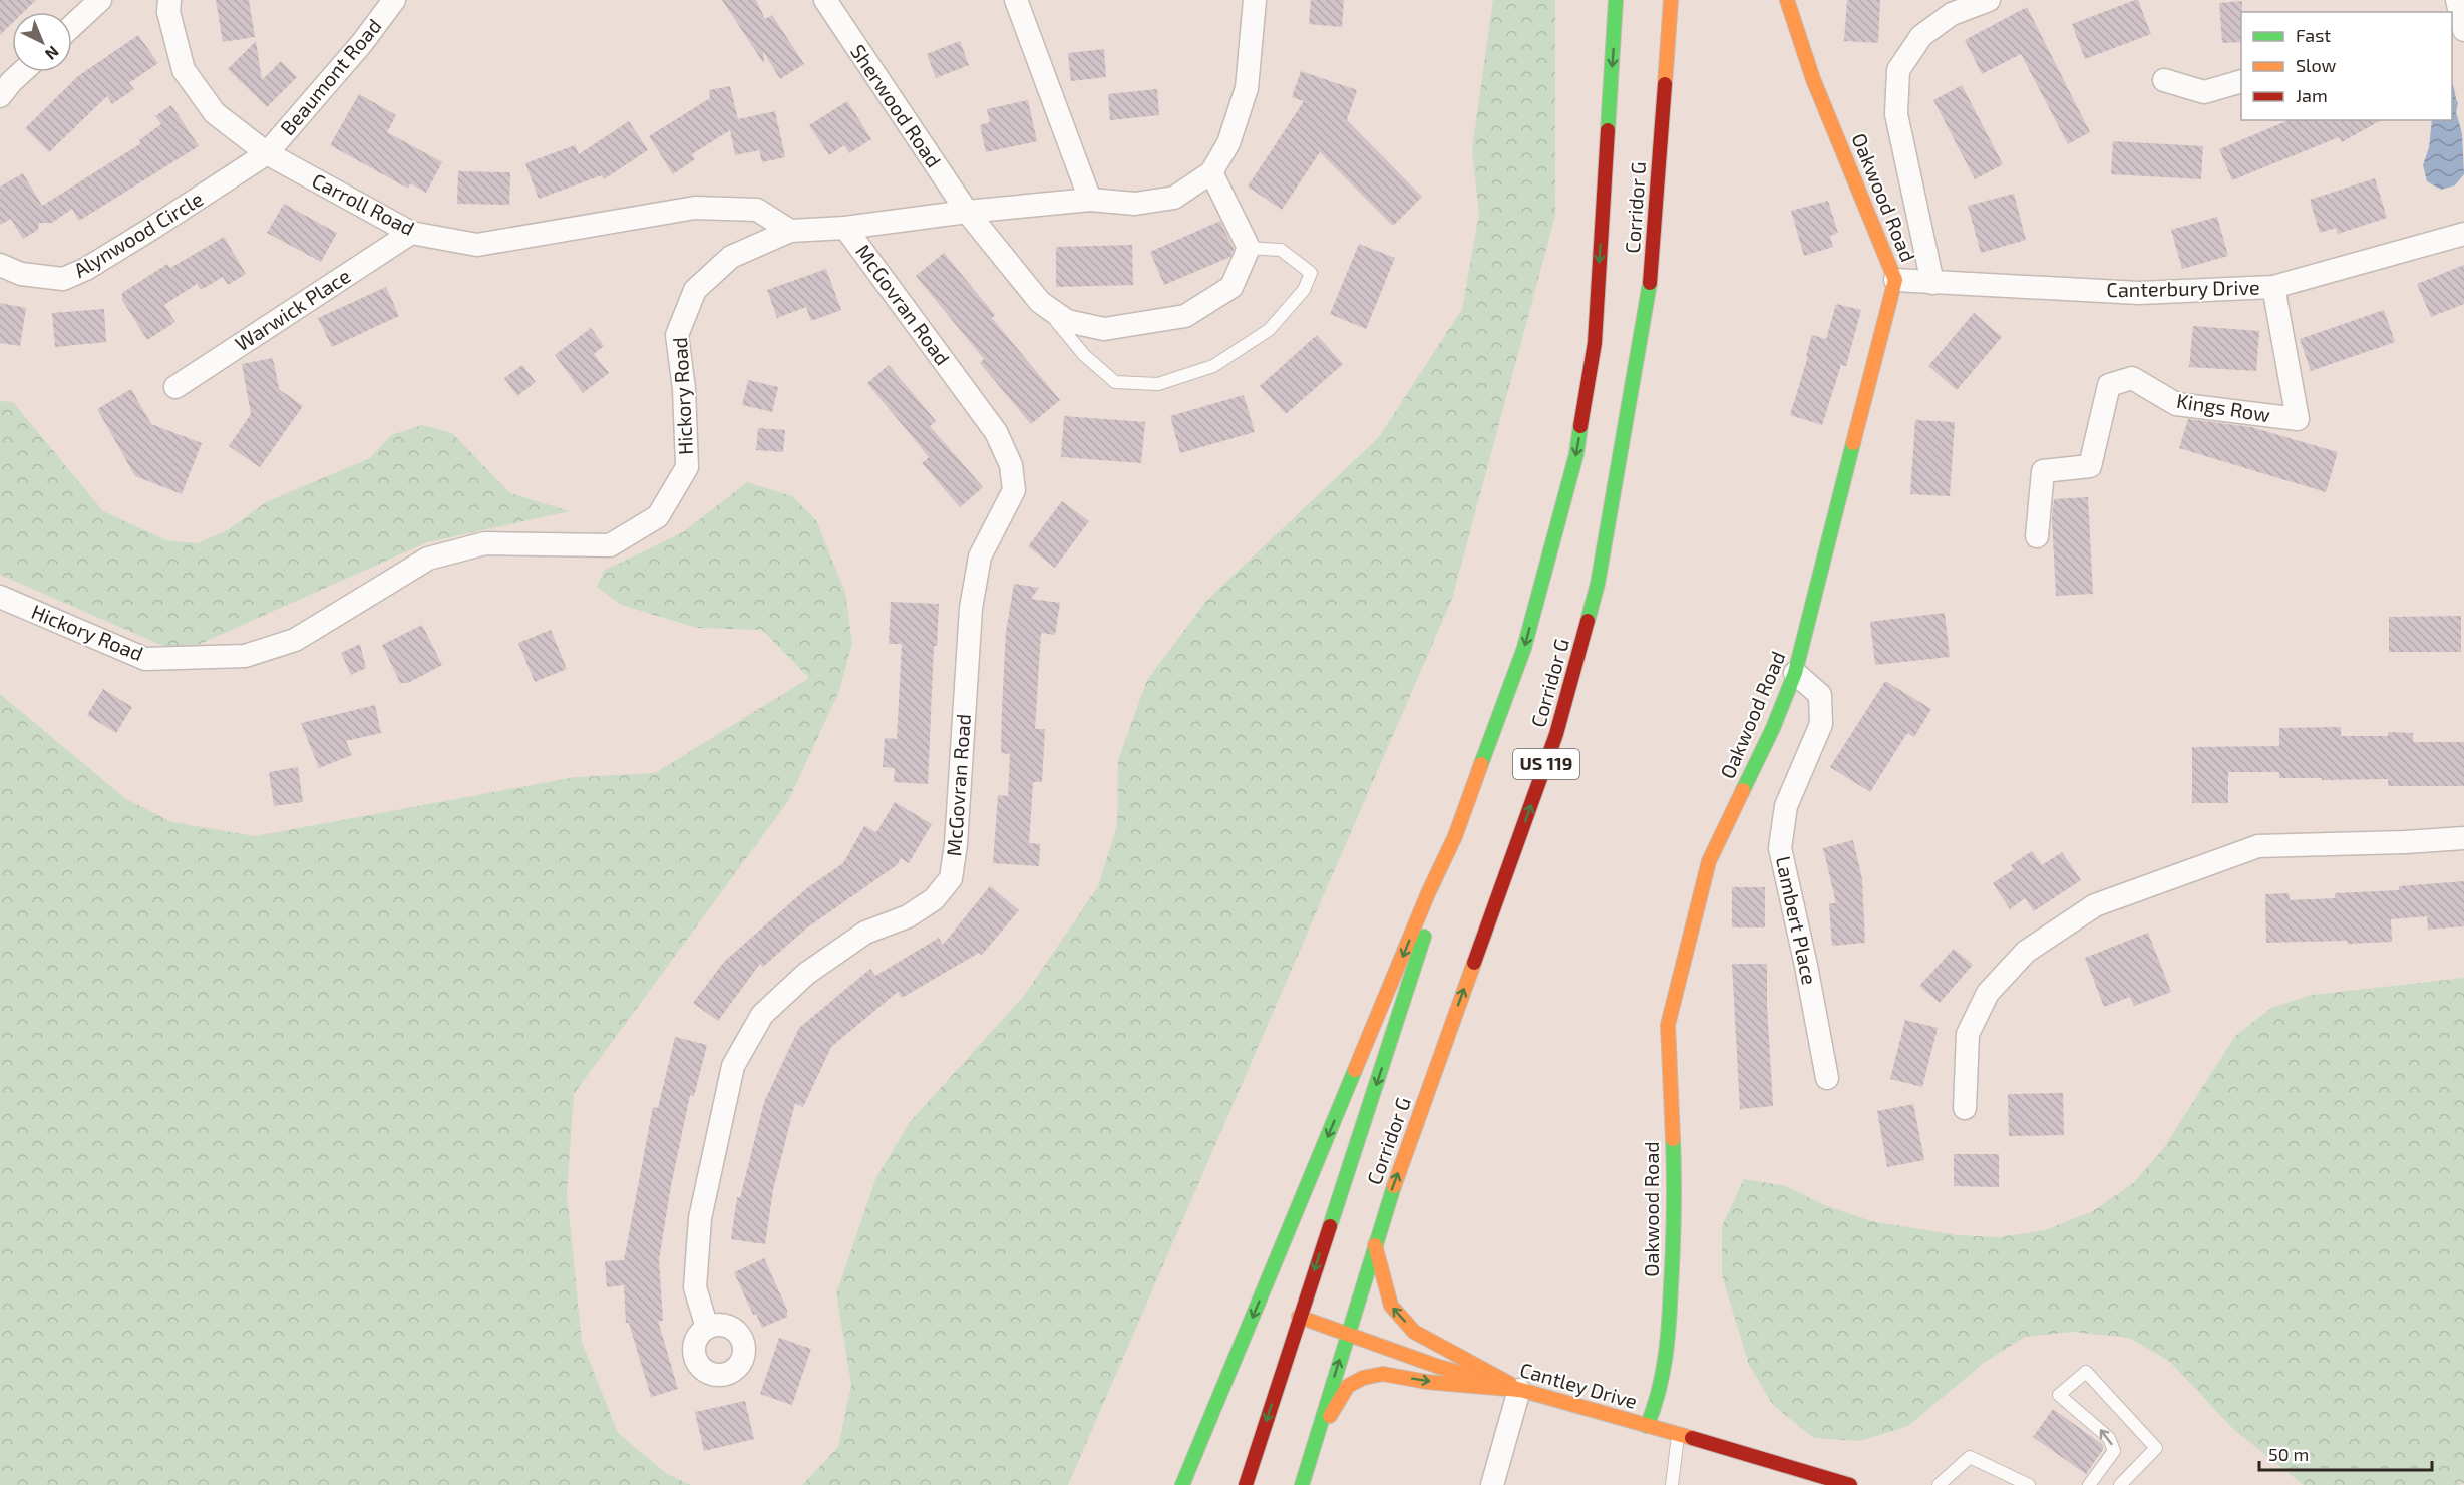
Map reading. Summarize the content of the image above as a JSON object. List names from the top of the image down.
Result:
{
  "streets": {
    "main road": [
      "Oakwood Road",
      "Corridor G",
      "US 119",
      "Cantley Drive"
    ],
    "street": [
      "Beaumont Road",
      "Sherwood Road",
      "Carroll Road",
      "Alynwood Circle",
      "Canterbury Drive",
      "McGovran Road",
      "Warwick Place",
      "Hickory Road",
      "Kings Row",
      "Lambert Place"
    ]
  },
  "crossings": [
    ["Beaumont Road", "Carroll Road"],
    ["Beaumont Road", "Alynwood Circle"],
    ["Sherwood Road", "Hickory Road"],
    ["Oakwood Road", "Canterbury Drive"],
    ["Oakwood Road", "Lambert Place"],
    ["Oakwood Road", "Cantley Drive"],
    ["Carroll Road", "Alynwood Circle"],
    ["Carroll Road", "Warwick Place"],
    ["Carroll Road", "Hickory Road"],
    ["Corridor G", "US 119"],
    ["Corridor G", "Cantley Drive"],
    ["Canterbury Drive", "Kings Row"],
    ["McGovran Road", "Hickory Road"]
  ],
  "legend": ["Fast", "Slow", "Jam"],
  "scale_bar": "50 m",
  "north": "bottom right"
}
